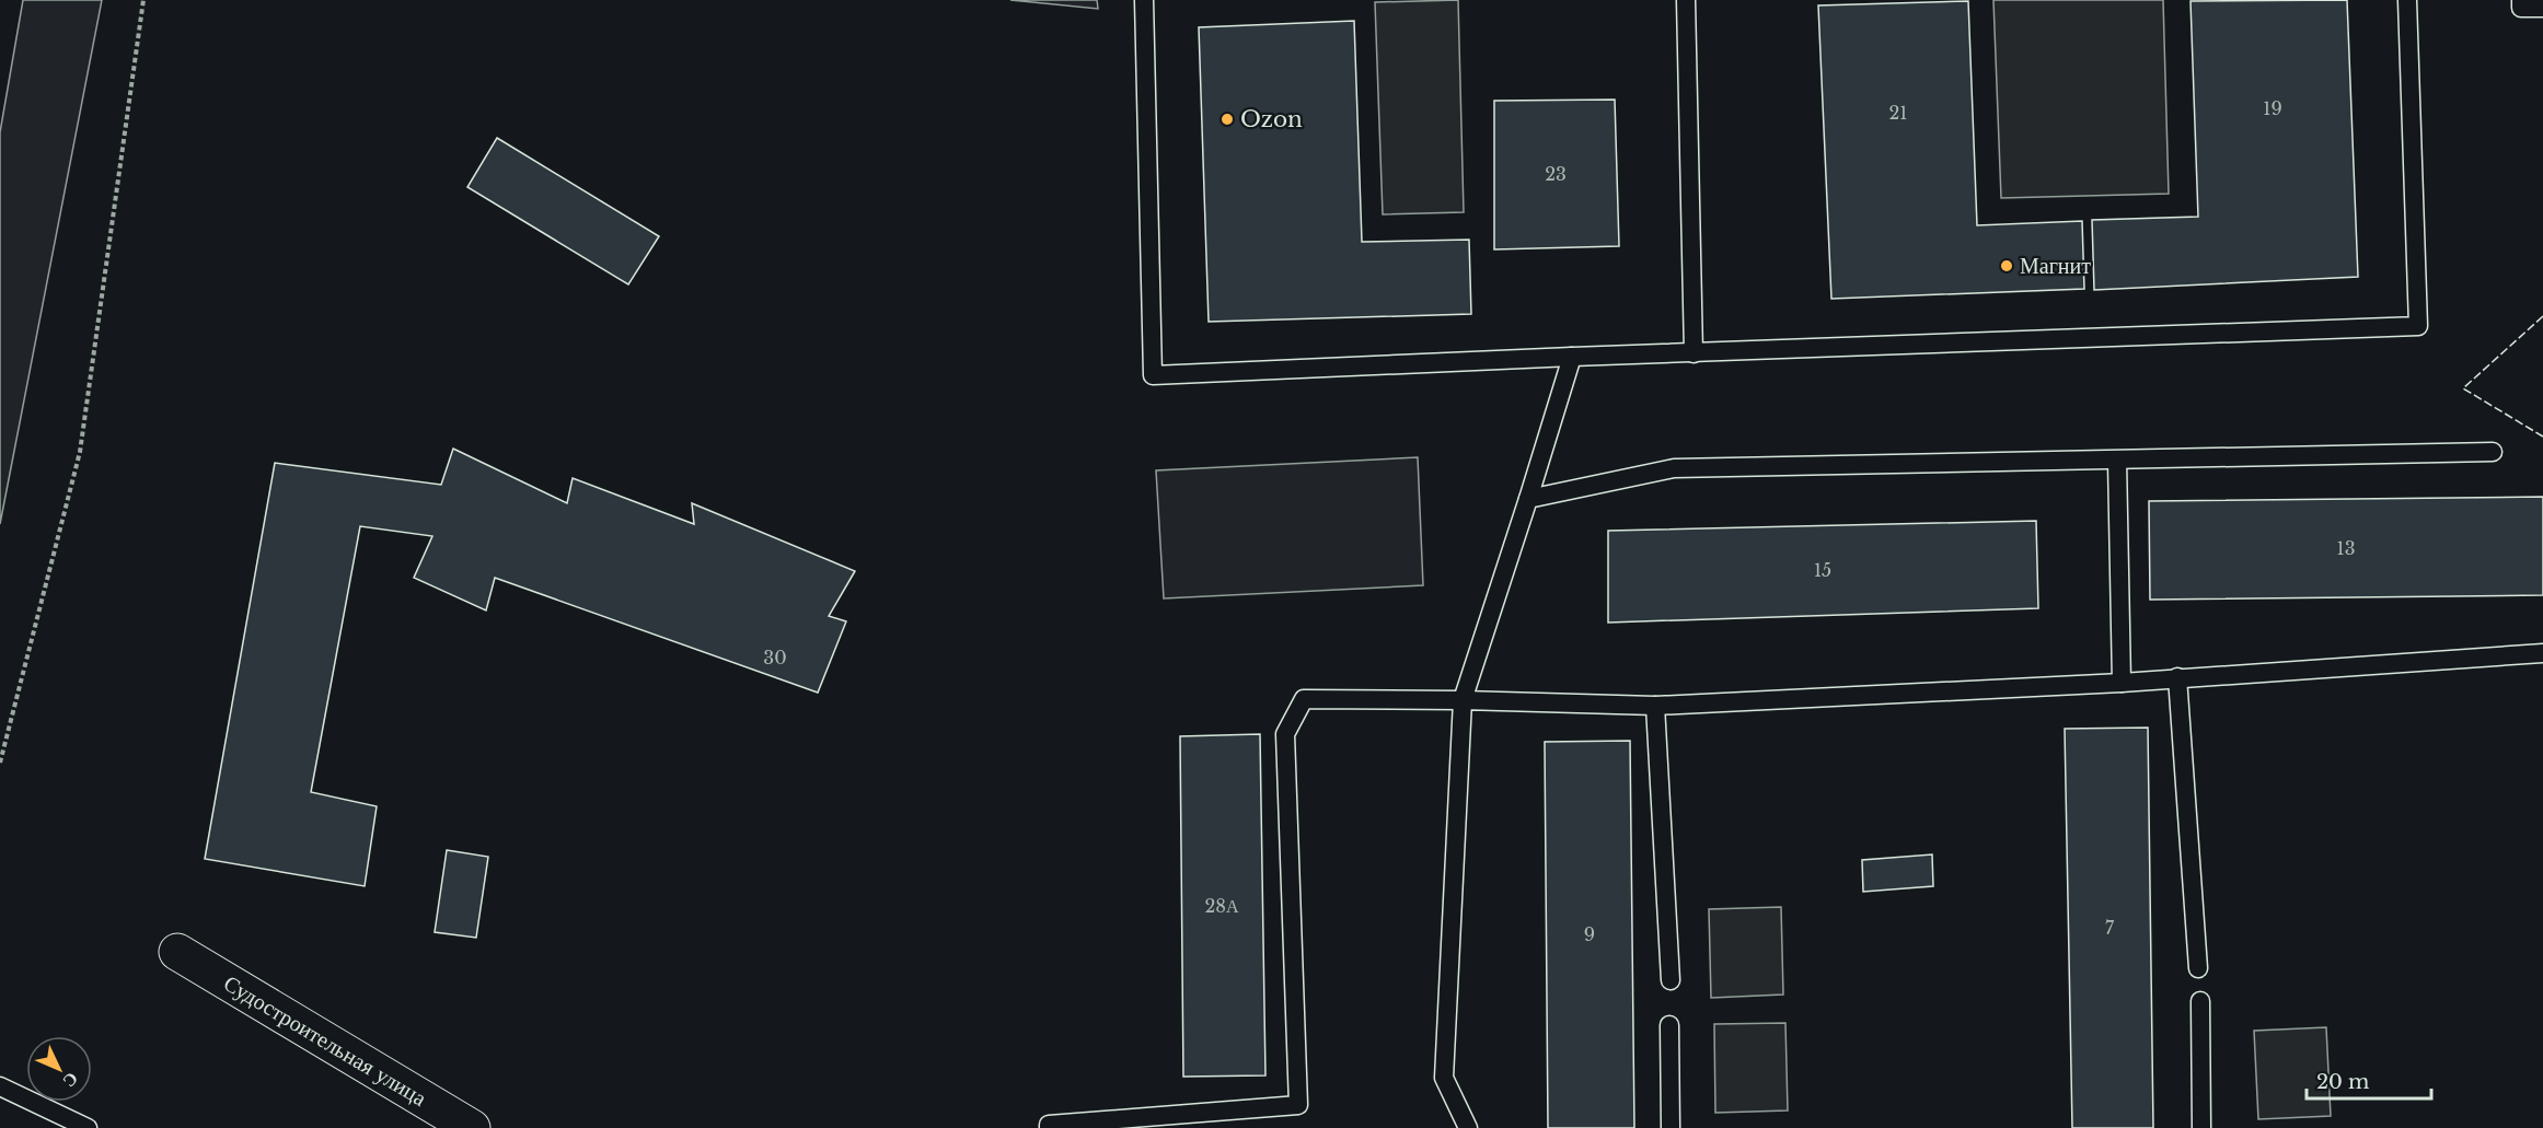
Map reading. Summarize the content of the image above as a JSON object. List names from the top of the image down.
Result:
{
  "streets": {
    "street": ["Судостроительная улица"]
  },
  "places": ["Ozon", "Магнит"],
  "house_numbers": [
    "19",
    "21",
    "23",
    "13",
    "15",
    "30",
    "28А",
    "7",
    "9"
  ],
  "scale_bar": "20 m",
  "north": "bottom right"
}
